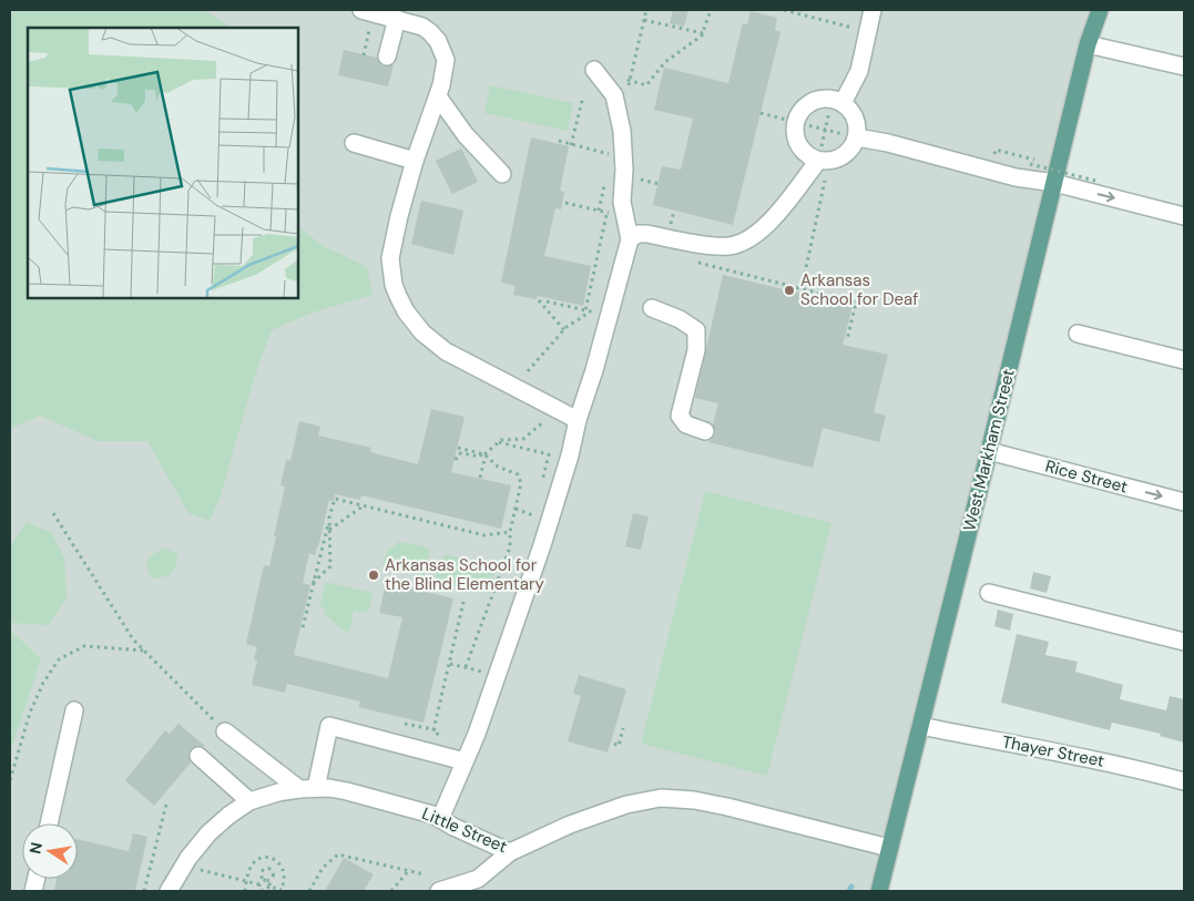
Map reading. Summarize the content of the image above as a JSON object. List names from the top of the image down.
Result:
{
  "streets": {
    "main road": ["West Markham Street"],
    "street": ["Rice Street", "Thayer Street", "Little Street"]
  },
  "crossings": [
    ["West Markham Street", "Rice Street"],
    ["West Markham Street", "Thayer Street"],
    ["West Markham Street", "Little Street"]
  ],
  "places": ["Arkansas School for Deaf", "Arkansas School for the Blind Elementary"],
  "north": "left"
}
